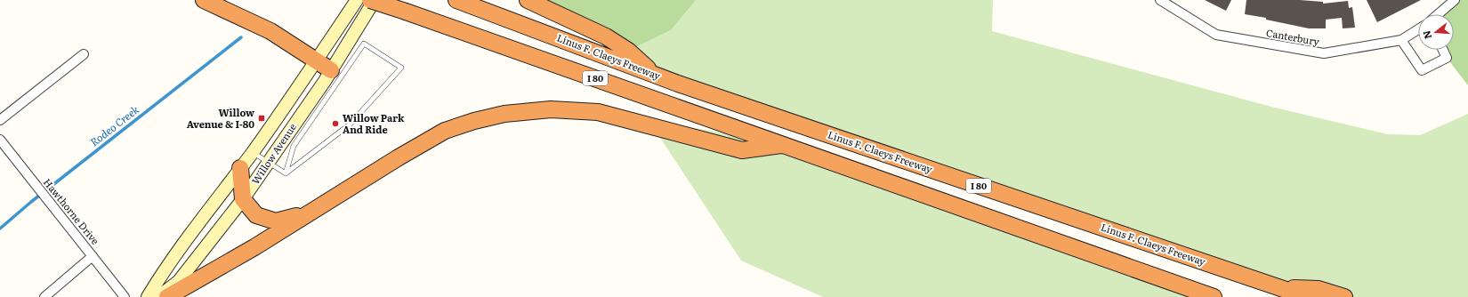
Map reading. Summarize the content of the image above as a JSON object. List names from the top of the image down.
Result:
{
  "streets": {
    "highway": ["Linus F. Claeys Freeway", "I 80"],
    "main road": ["Willow Avenue"],
    "street": ["Canterbury", "Hawthorne Drive"]
  },
  "water": ["Rodeo Creek"],
  "places": {
    "transit": ["Willow Avenue & I-80"],
    "other": ["Willow Park And Ride"]
  },
  "north": "left"
}
